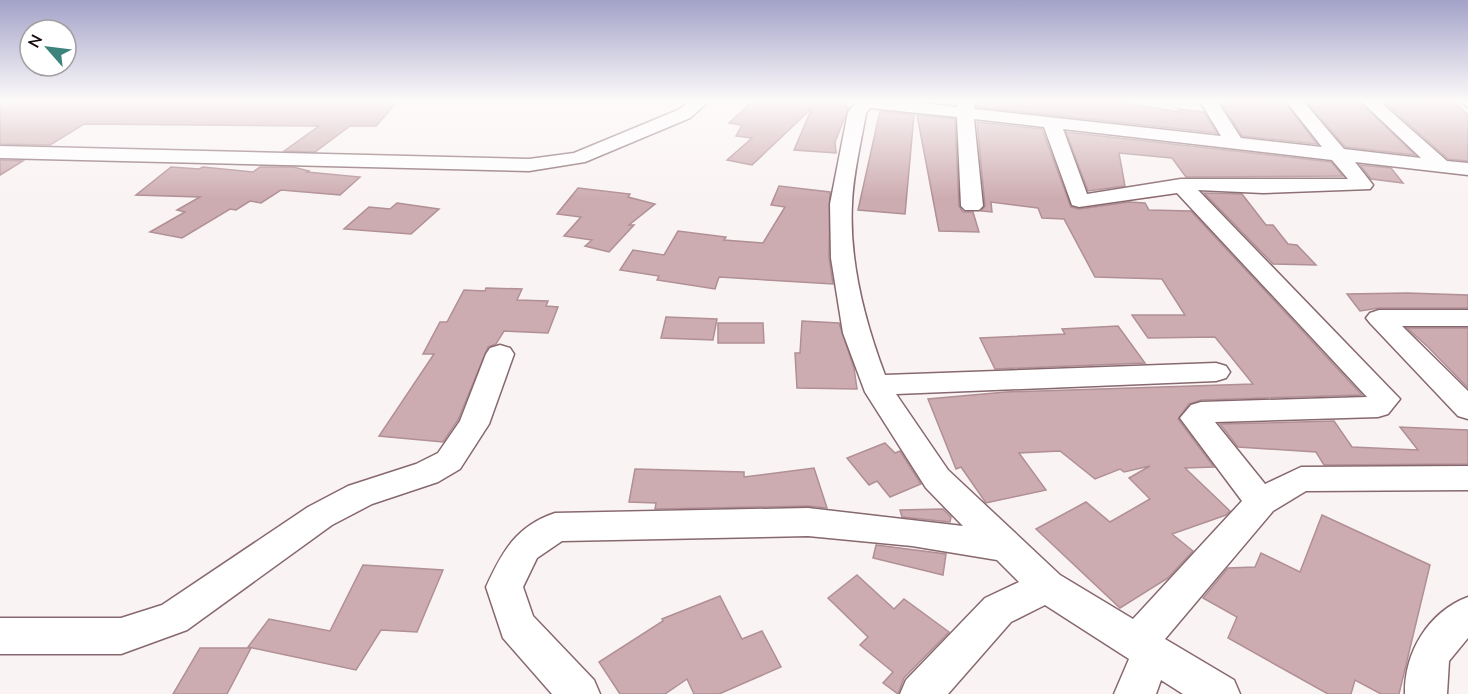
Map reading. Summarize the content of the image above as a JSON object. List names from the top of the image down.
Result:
{
  "north": "top left"
}
